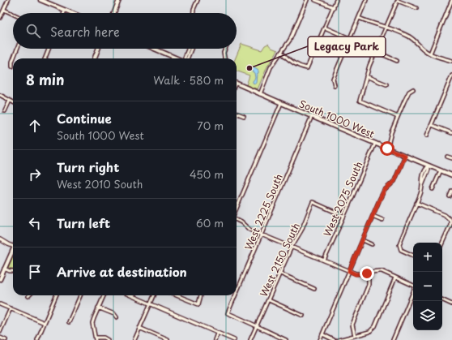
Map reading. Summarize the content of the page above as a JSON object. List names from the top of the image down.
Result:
{
  "streets": {
    "main road": ["South 1000 West"],
    "street": ["West 2075 South", "West 2225 South", "West 2150 South"]
  },
  "crossings": [
    ["South 1000 West", "West 2075 South"],
    ["South 1000 West", "West 2225 South"],
    ["West 2075 South", "West 2150 South"],
    ["West 2225 South", "West 2150 South"]
  ],
  "places": ["Legacy Park"],
  "page": {
    "search": "Search here",
    "heading": ["8 min", "Walk · 580 m"],
    "list": [
      ["Continue", "South 1000 West", "70 m"],
      ["Turn right", "West 2010 South", "450 m"],
      ["Turn left", "60 m"],
      "Arrive at destination"
    ],
    "map_buttons": ["+", "−"]
  }
}
